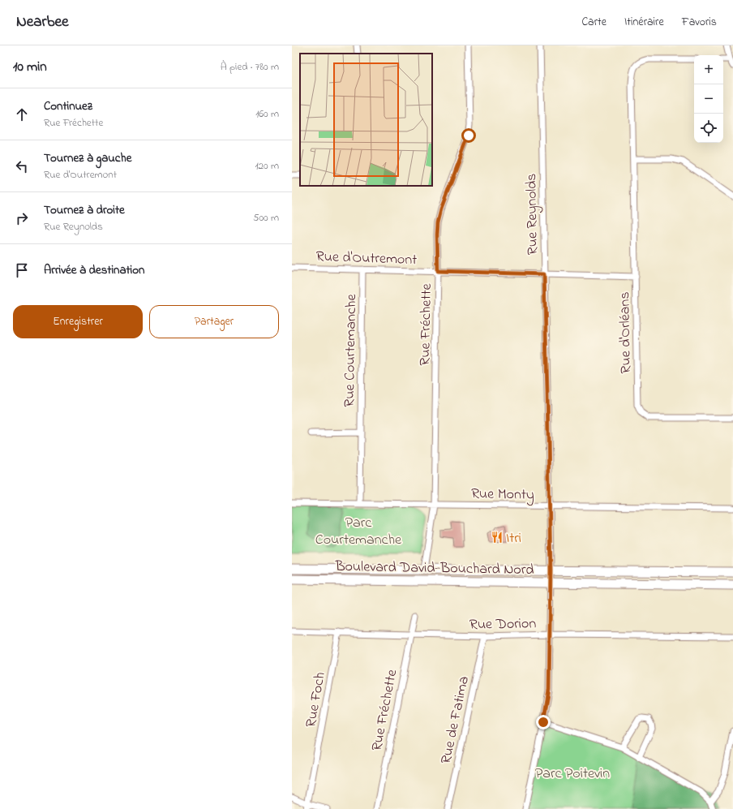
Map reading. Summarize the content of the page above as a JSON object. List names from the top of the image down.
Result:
{
  "streets": {
    "highway": ["Boulevard David-Bouchard Nord"],
    "street": [
      "Rue Reynolds",
      "Rue d'Outremont",
      "Rue Fréchette",
      "Rue d'Orléans",
      "Rue Courtemanche",
      "Rue Monty",
      "Rue Dorion",
      "Rue Foch",
      "Rue de Fatima"
    ]
  },
  "crossings": [
    ["Rue Reynolds", "Rue d'Outremont"],
    ["Rue Reynolds", "Rue Monty"],
    ["Rue Reynolds", "Boulevard David-Bouchard Nord"],
    ["Rue Reynolds", "Rue Dorion"],
    ["Rue d'Outremont", "Rue Fréchette"],
    ["Rue d'Outremont", "Rue d'Orléans"],
    ["Rue d'Outremont", "Rue Courtemanche"],
    ["Rue Fréchette", "Rue Monty"],
    ["Rue Fréchette", "Boulevard David-Bouchard Nord"],
    ["Rue Fréchette", "Rue Dorion"],
    ["Rue Courtemanche", "Rue Monty"],
    ["Rue Dorion", "Rue Foch"],
    ["Rue Dorion", "Rue de Fatima"]
  ],
  "parks": ["Parc Courtemanche", "Parc Poitevin"],
  "places": {
    "restaurant": ["Itri"]
  },
  "page": {
    "header": "Nearbee",
    "nav": ["Carte", "Itinéraire", "Favoris"],
    "heading": ["10 min", "À pied · 780 m"],
    "map_buttons": ["+", "−"],
    "list": [
      ["Continuez", "Rue Fréchette", "160 m"],
      ["Tournez à gauche", "Rue d'Outremont", "120 m"],
      ["Tournez à droite", "Rue Reynolds", "500 m"],
      "Arrivée à destination"
    ],
    "buttons": ["Enregistrer", "Partager"]
  }
}
